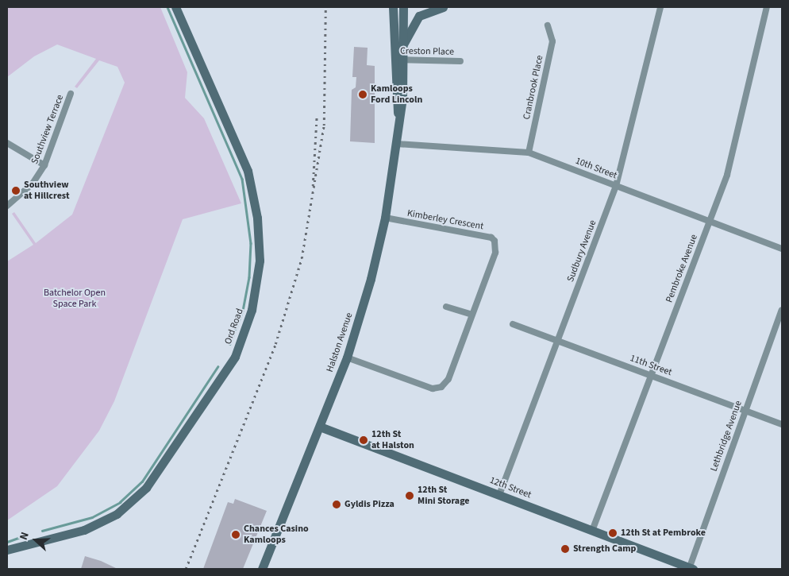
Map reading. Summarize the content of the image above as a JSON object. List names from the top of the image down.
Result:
{
  "streets": {
    "street": [
      "Creston Place",
      "Cranbrook Place",
      "Southview Terrace",
      "10th Street",
      "Kimberley Crescent",
      "Sudbury Avenue",
      "Pembroke Avenue",
      "Ord Road",
      "Halston Avenue",
      "11th Street",
      "Lethbridge Avenue",
      "12th Street"
    ]
  },
  "crossings": [
    ["Creston Place", "Halston Avenue"],
    ["Cranbrook Place", "10th Street"],
    ["10th Street", "Sudbury Avenue"],
    ["10th Street", "Pembroke Avenue"],
    ["10th Street", "Halston Avenue"],
    ["Kimberley Crescent", "Halston Avenue"],
    ["Sudbury Avenue", "11th Street"],
    ["Sudbury Avenue", "12th Street"],
    ["Pembroke Avenue", "11th Street"],
    ["Pembroke Avenue", "12th Street"],
    ["Halston Avenue", "12th Street"],
    ["11th Street", "Lethbridge Avenue"],
    ["Lethbridge Avenue", "12th Street"]
  ],
  "parks": ["Batchelor Open Space Park"],
  "places": [
    "Kamloops Ford Lincoln",
    "Southview at Hillcrest",
    "12th St at Halston",
    "12th St Mini Storage",
    "Gyldis Pizza",
    "12th St at Pembroke",
    "Chances Casino Kamloops",
    "Strength Camp"
  ],
  "north": "left"
}
